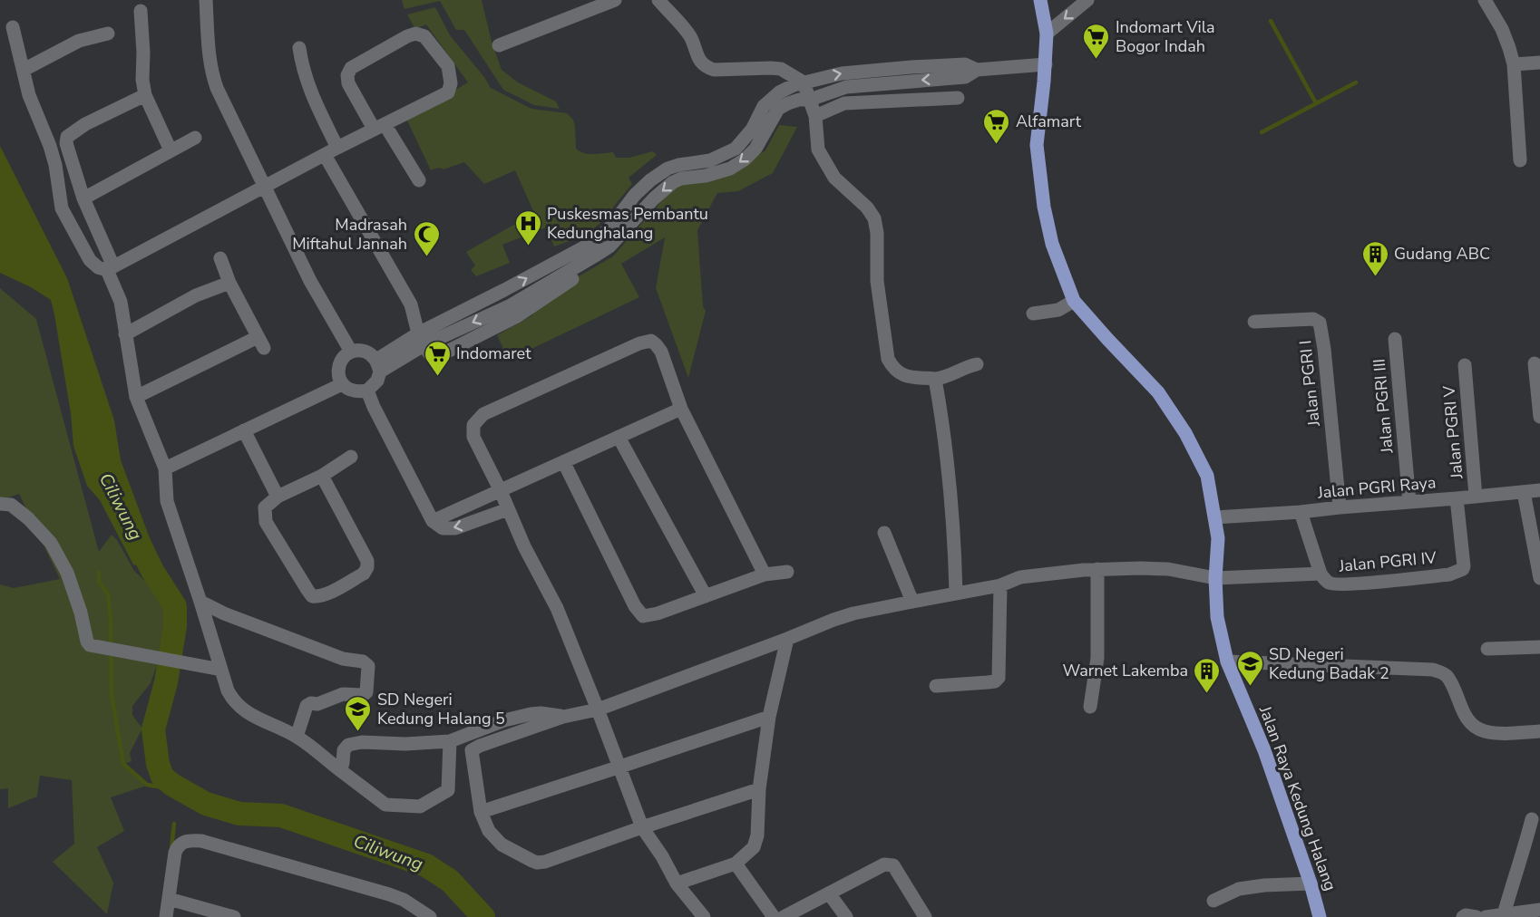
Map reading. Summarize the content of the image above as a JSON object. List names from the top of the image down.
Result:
{
  "streets": {
    "main road": ["Jalan Raya Kedung Halang"],
    "street": [
      "Jalan PGRI I",
      "Jalan PGRI III",
      "Jalan PGRI V",
      "Jalan PGRI Raya",
      "Jalan PGRI IV"
    ]
  },
  "crossings": [
    ["Jalan PGRI I", "Jalan PGRI Raya"],
    ["Jalan PGRI III", "Jalan PGRI Raya"],
    ["Jalan PGRI V", "Jalan PGRI Raya"],
    ["Jalan PGRI Raya", "Jalan PGRI IV"],
    ["Jalan PGRI Raya", "Jalan Raya Kedung Halang"],
    ["Jalan PGRI IV", "Jalan Raya Kedung Halang"]
  ],
  "water": ["Ciliwung"],
  "places": {
    "supermarket": ["Indomart Vila Bogor Indah", "Alfamart", "Indomaret"],
    "hospital": ["Puskesmas Pembantu Kedunghalang"],
    "mosque": ["Madrasah Miftahul Jannah"],
    "building": ["Gudang ABC", "Warnet Lakemba"],
    "school or university": ["SD Negeri Kedung Badak 2", "SD Negeri Kedung Halang 5"]
  }
}
